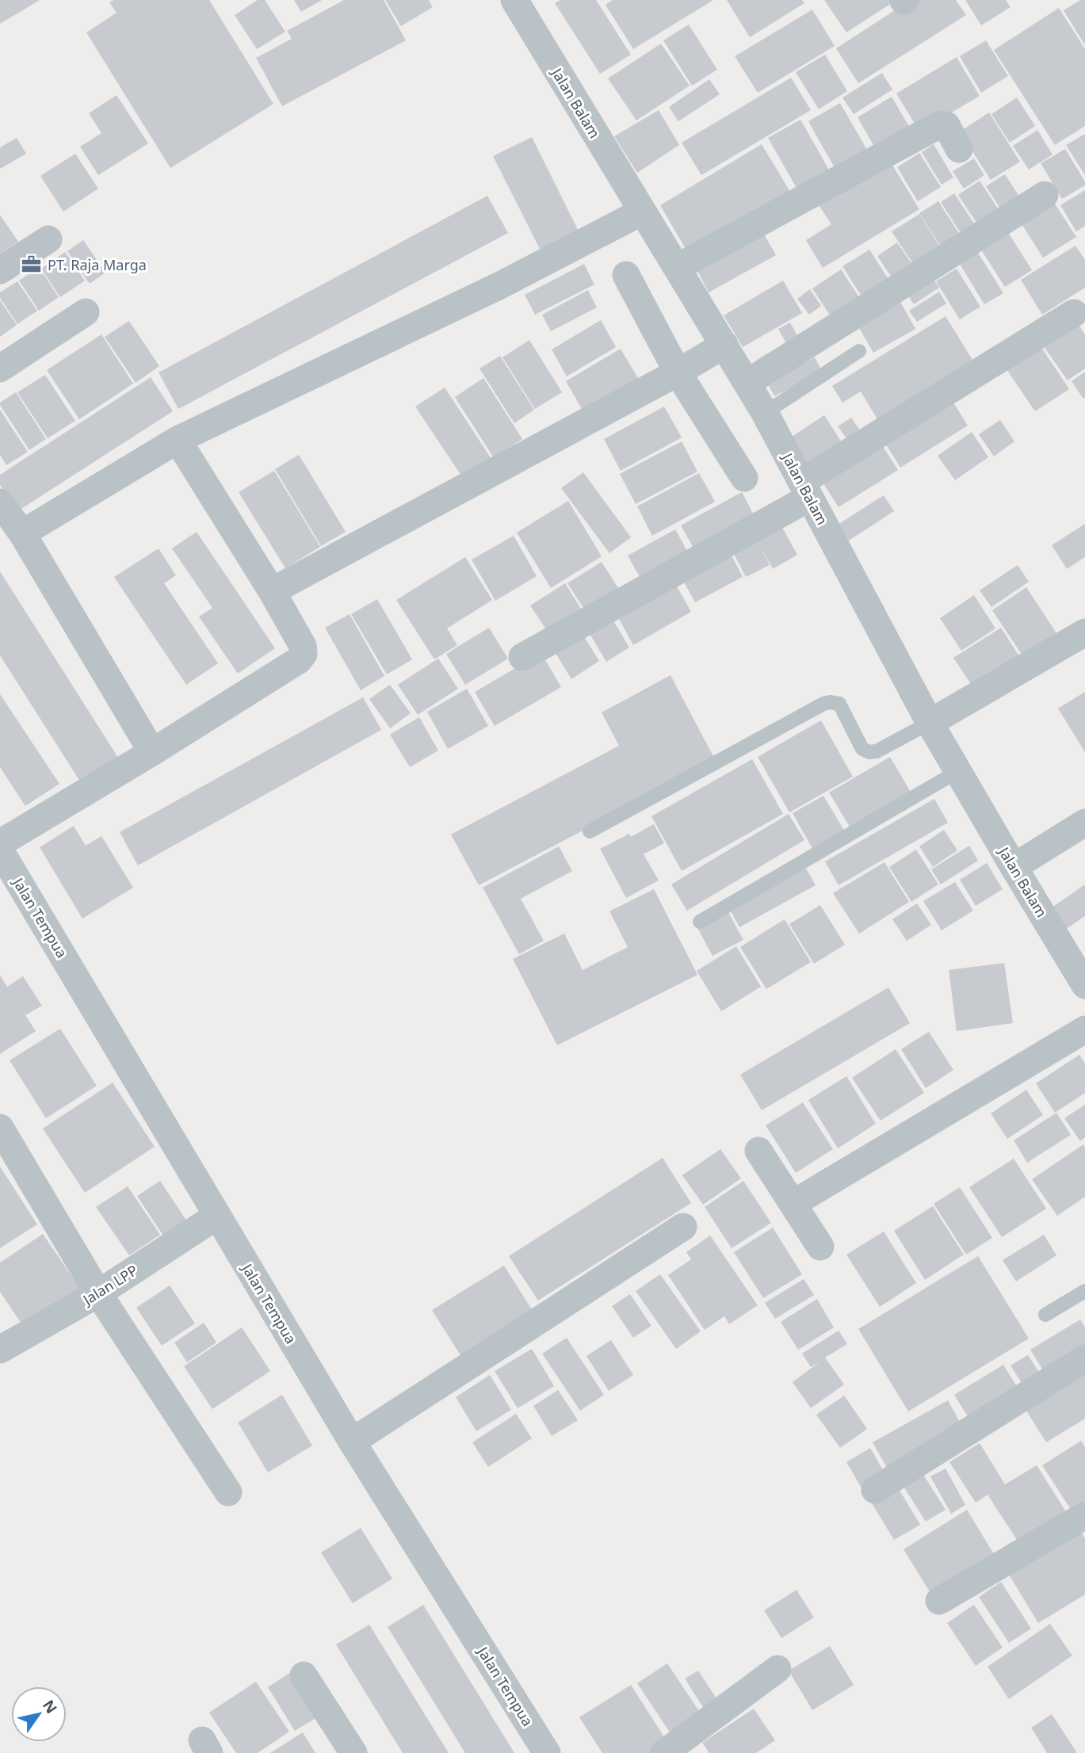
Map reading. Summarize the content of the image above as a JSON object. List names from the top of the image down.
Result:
{
  "streets": {
    "street": ["Jalan Balam", "Jalan Tempua", "Jalan LPP"]
  },
  "crossings": [
    ["Jalan Tempua", "Jalan LPP"]
  ],
  "places": {
    "office": ["PT. Raja Marga"]
  },
  "north": "top right"
}
